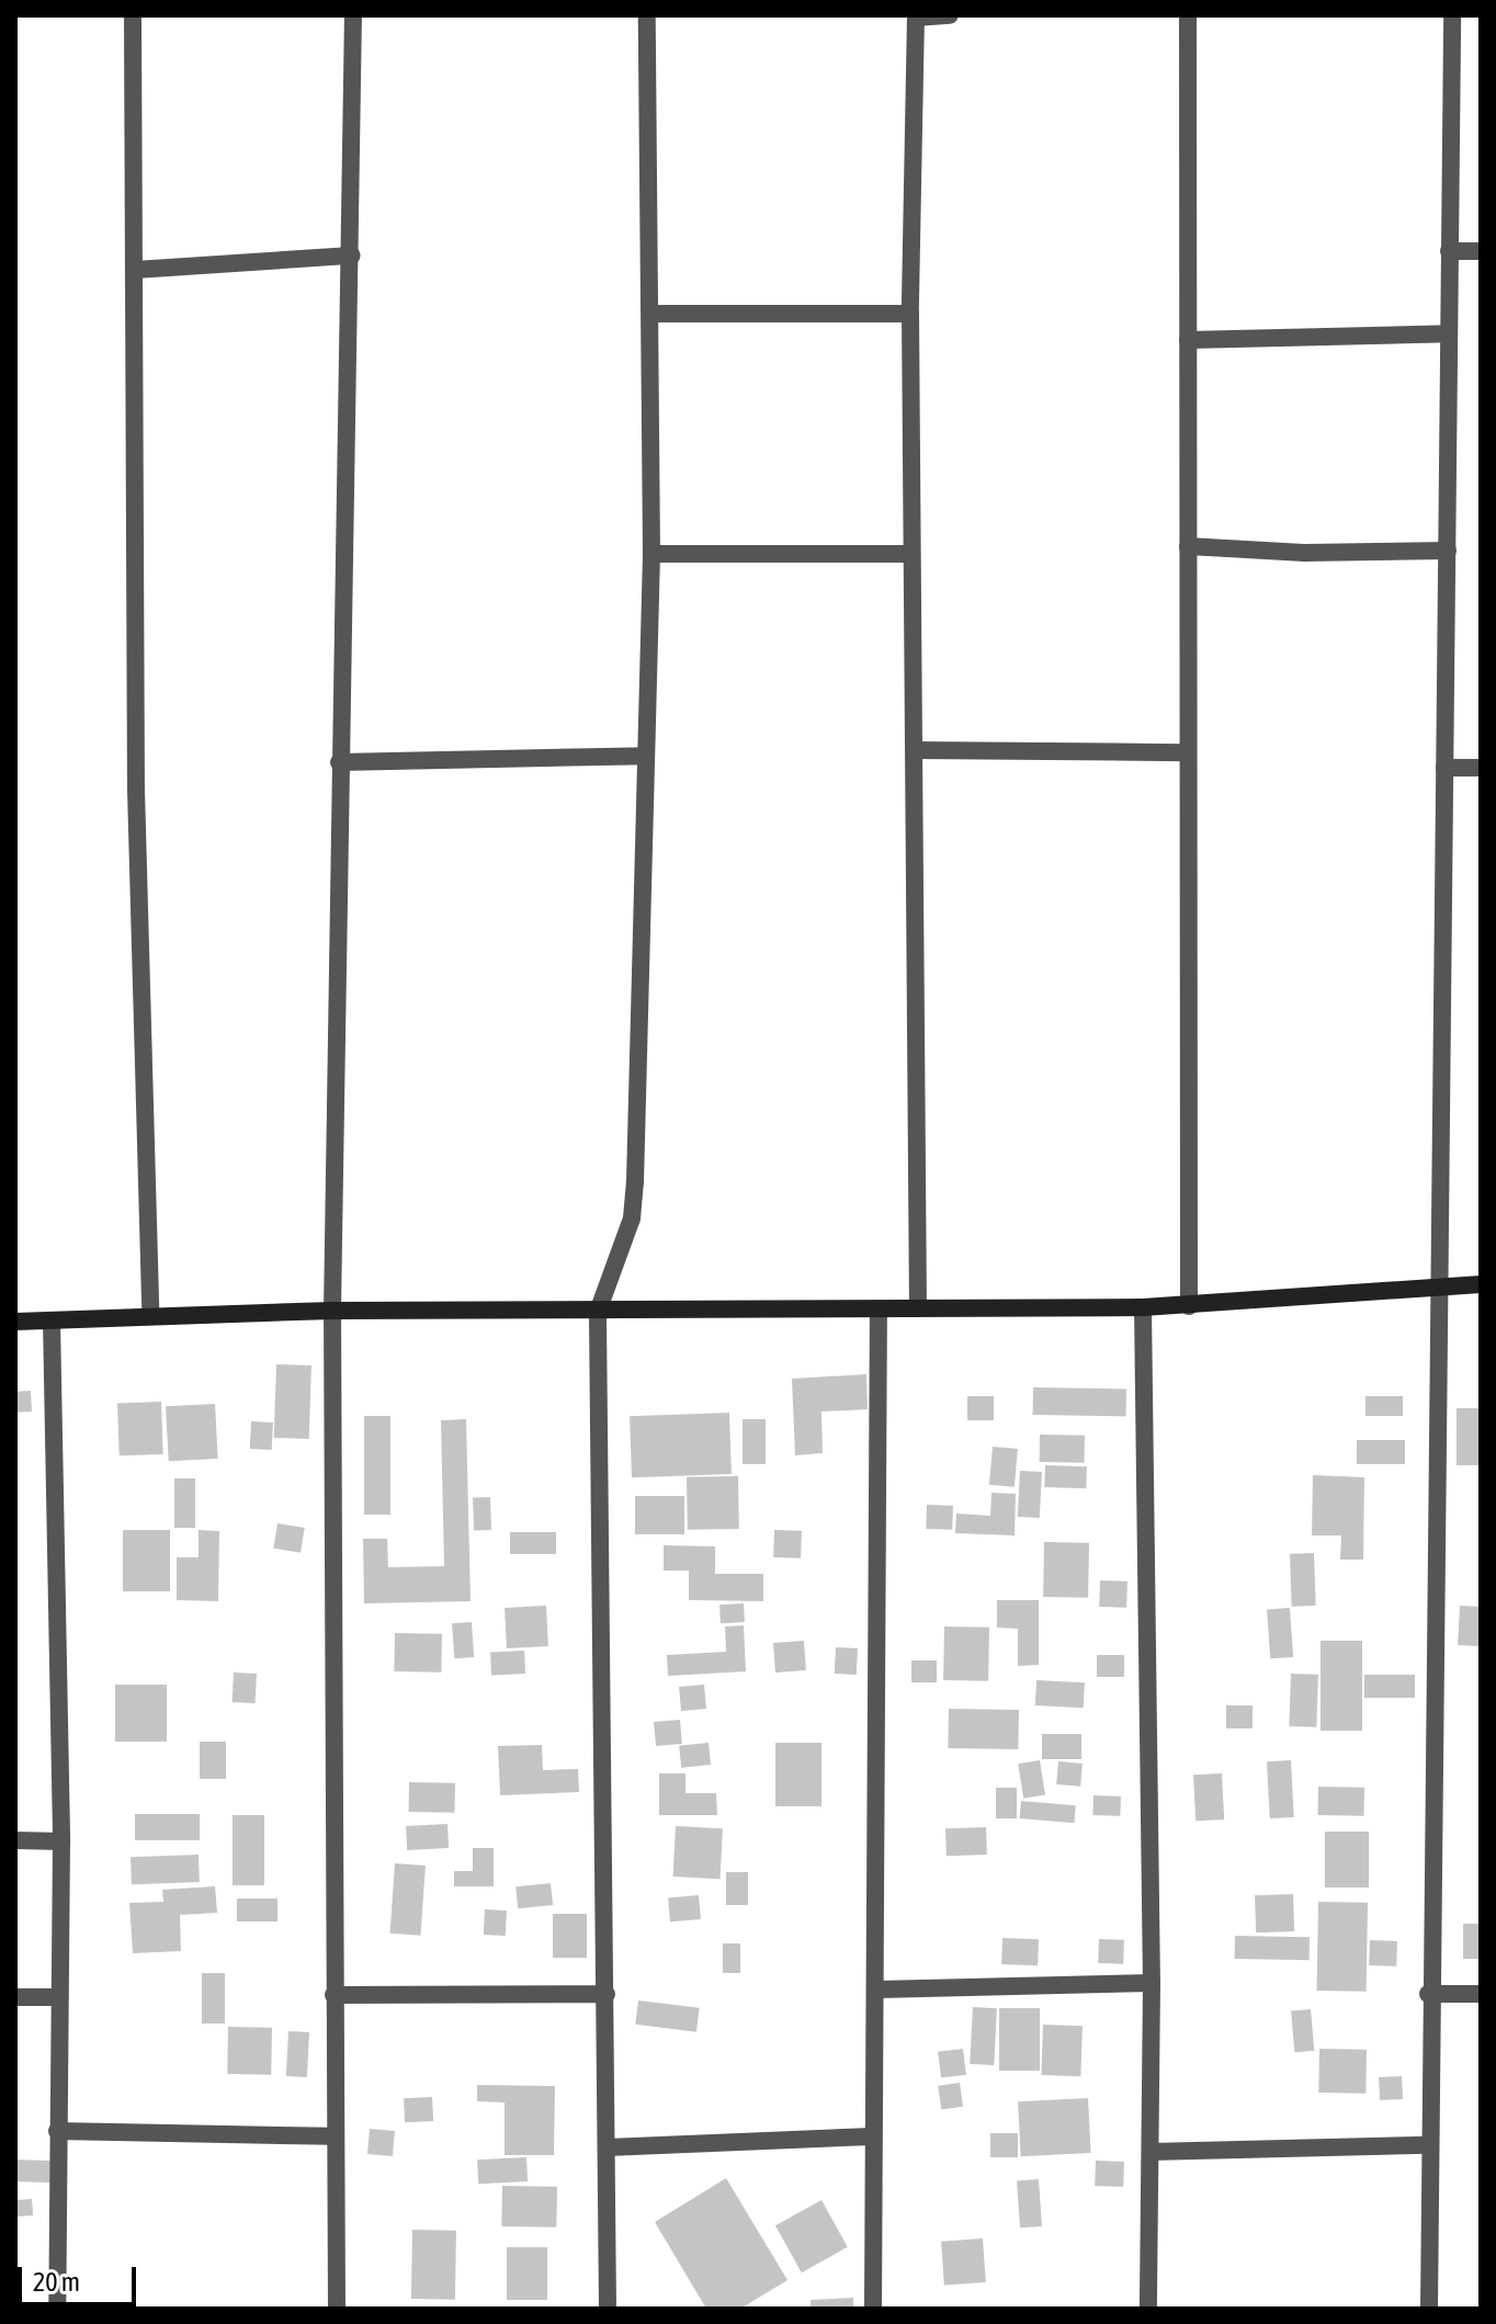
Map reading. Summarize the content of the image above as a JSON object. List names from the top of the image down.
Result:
{
  "scale_bar": "20 m"
}
